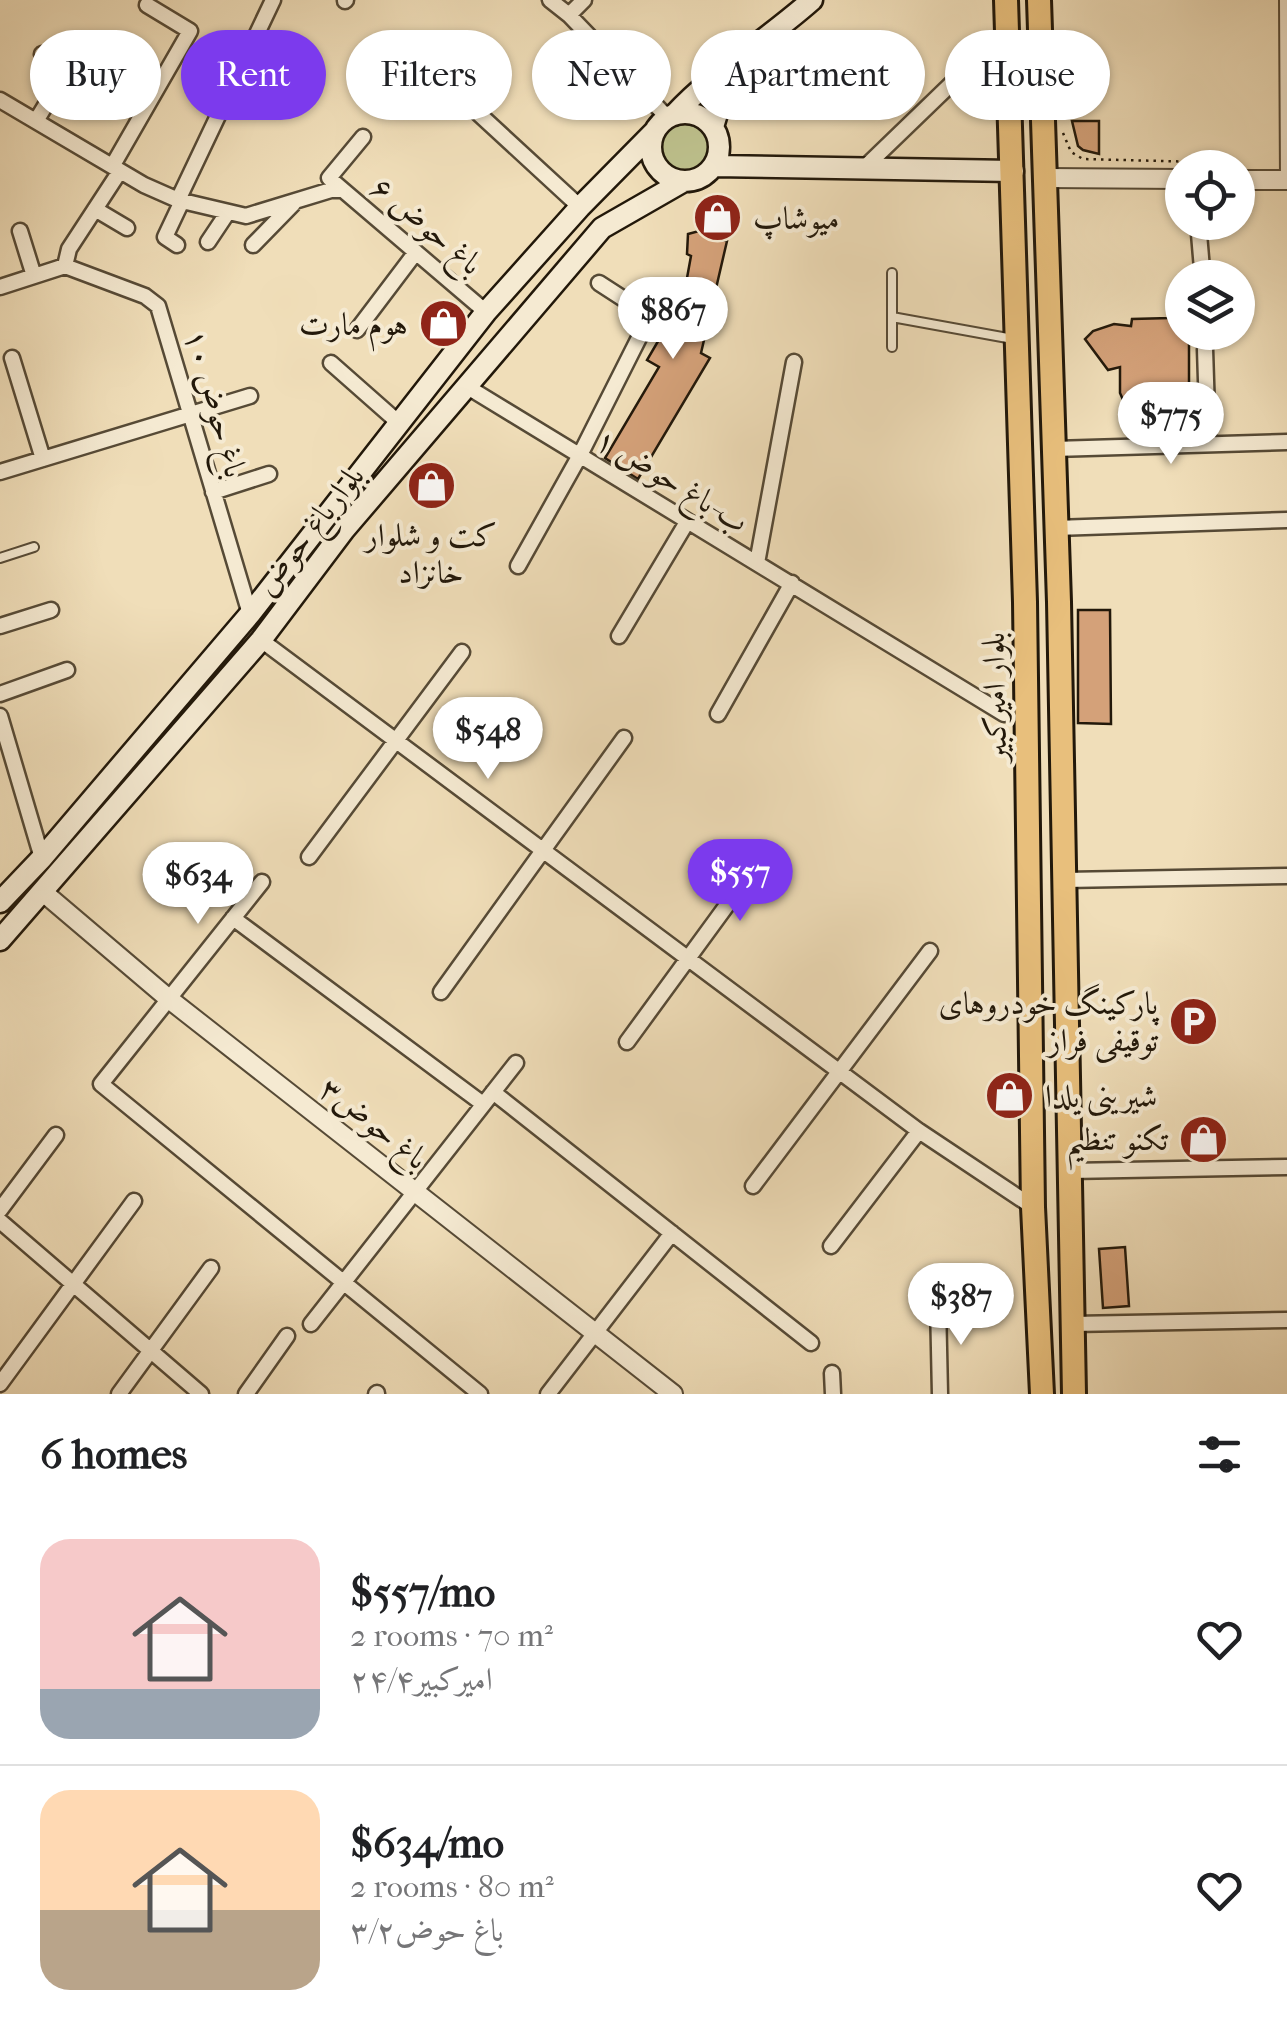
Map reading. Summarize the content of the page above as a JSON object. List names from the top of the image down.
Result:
{
  "streets": {
    "main road": ["بلوارباغ حوض", "بلوار امیرکبیر"],
    "street": [
      "۶ باغ حوض",
      "۱۰ باغ حوض",
      "۱ ب-باغ حوض",
      "باغ حوض۳"
    ]
  },
  "crossings": [
    ["۶ باغ حوض", "بلوارباغ حوض"],
    ["۱۰ باغ حوض", "بلوارباغ حوض"],
    ["۱ ب-باغ حوض", "بلوارباغ حوض"],
    ["بلوارباغ حوض", "باغ حوض۳"]
  ],
  "places": {
    "shop": [
      "میوشاپ",
      "هوم مارت",
      "کت و شلوار خانزاد",
      "شیرینی یلدا",
      "تکنو تنظیم"
    ],
    "parking": ["پارکینگ خودروهای توقیفی فراز"]
  },
  "page": {
    "chip": [
      "Buy",
      "Rent",
      "Filters",
      "New",
      "Apartment",
      "House"
    ],
    "price": [
      "$867",
      "$775",
      "$548",
      "$557",
      "$634",
      "$387"
    ],
    "heading": "6 homes",
    "list": [
      {
        "name": "$557/mo",
        "note": "2 rooms · 70 m² · امیرکبیر۲۴/۴"
      },
      {
        "name": "$634/mo",
        "note": "2 rooms · 80 m² · باغ حوض۳/۲"
      }
    ]
  }
}
